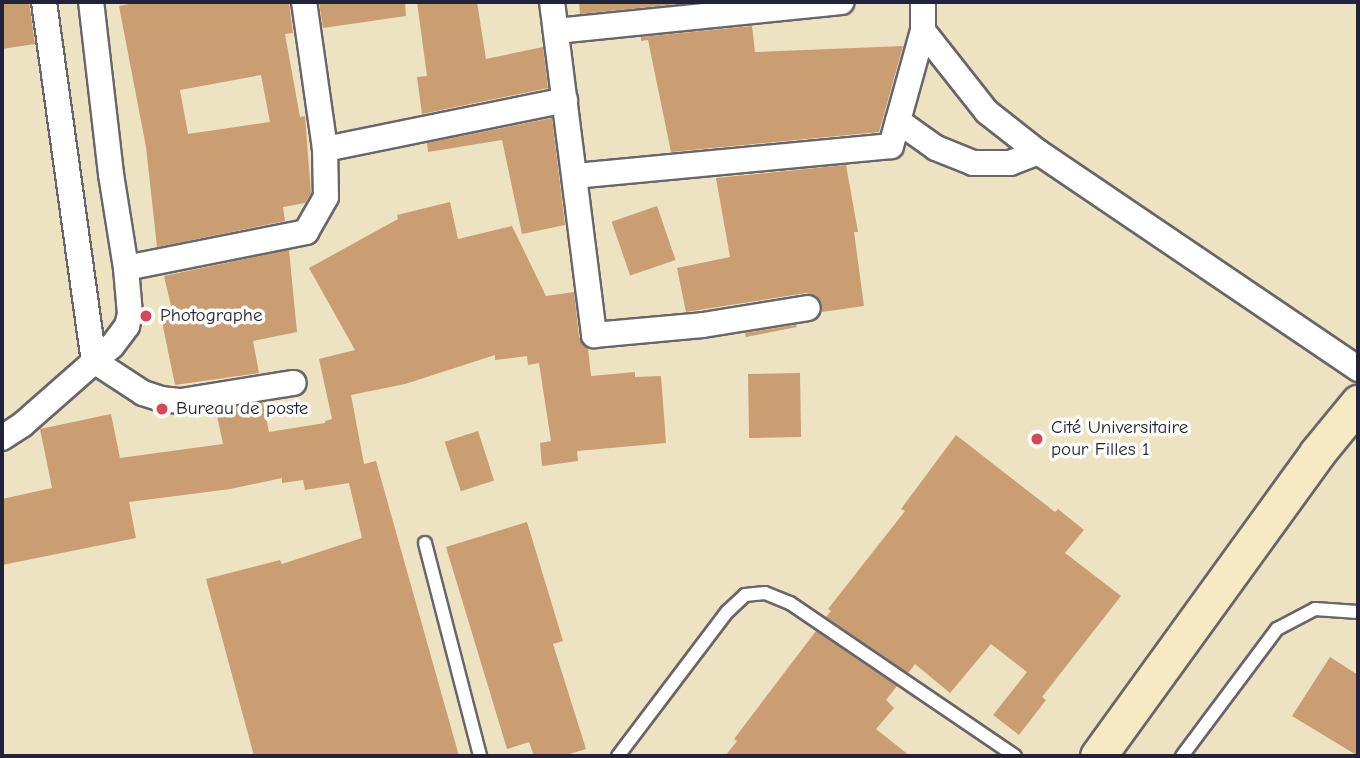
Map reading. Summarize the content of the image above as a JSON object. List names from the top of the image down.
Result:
{
  "places": ["Photographe", "Bureau de poste", "Cité Universitaire pour Filles 1"]
}
